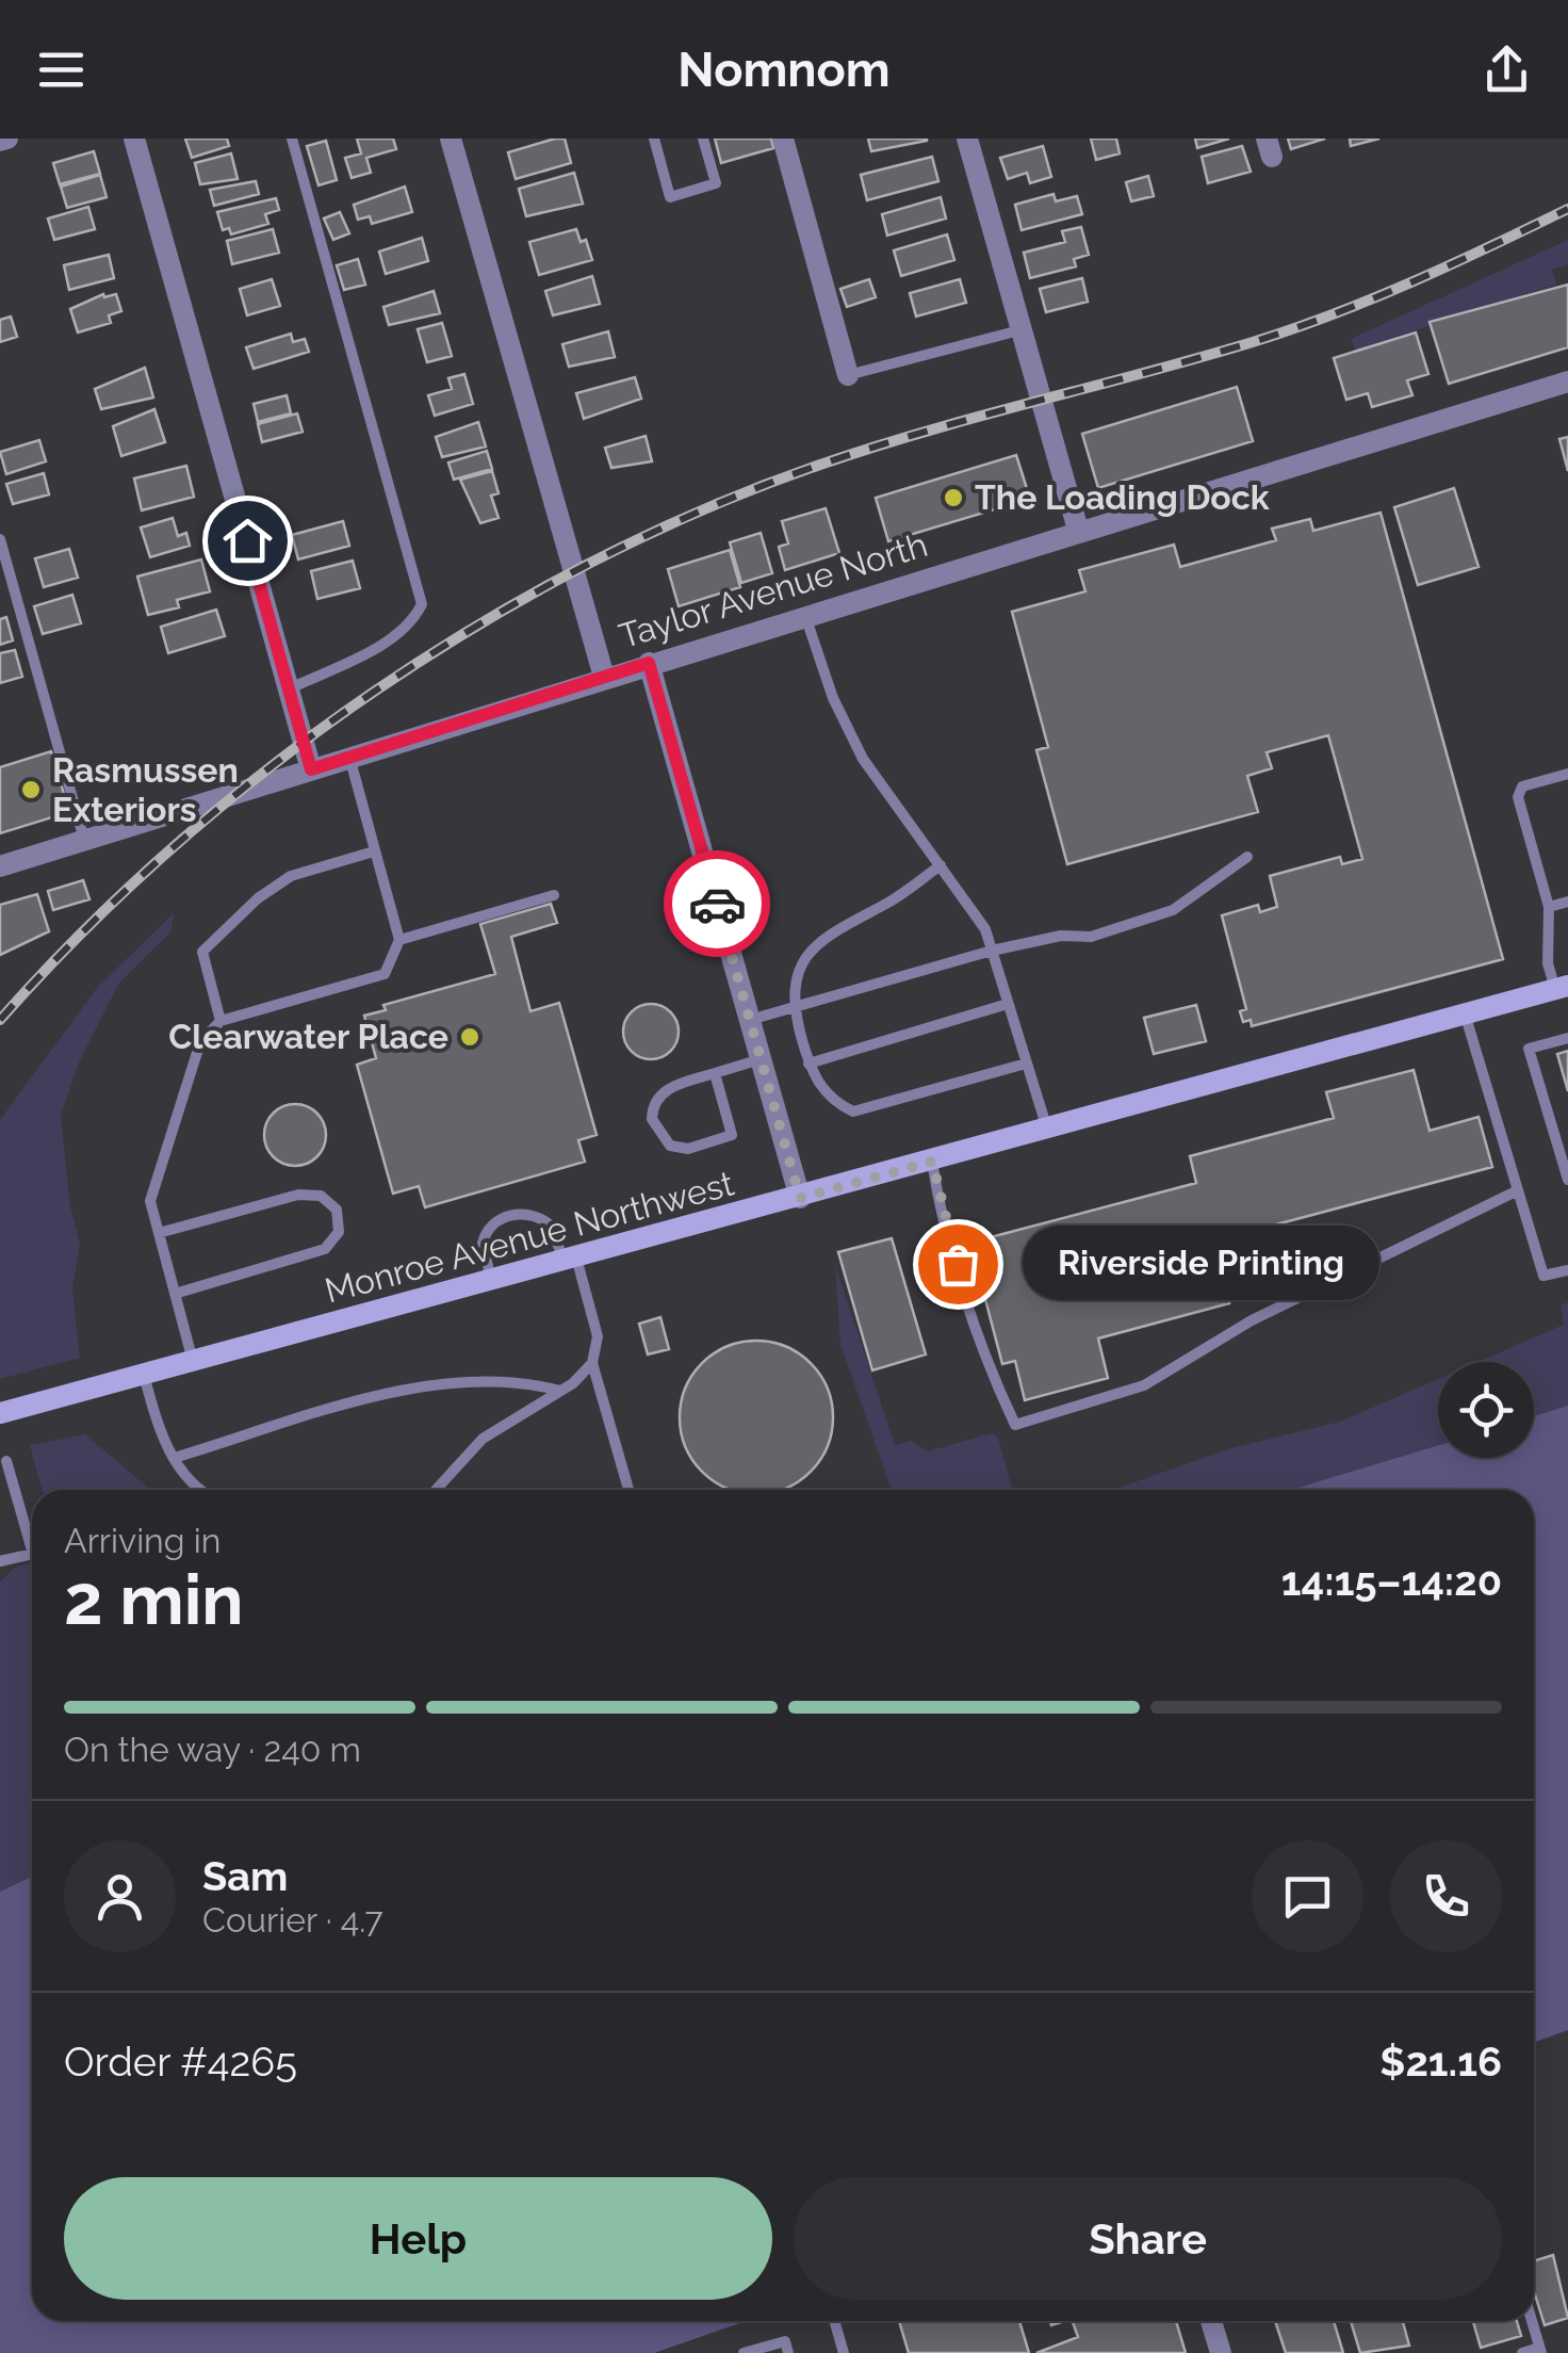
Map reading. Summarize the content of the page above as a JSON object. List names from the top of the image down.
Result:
{
  "streets": {
    "main road": ["Monroe Avenue Northwest"],
    "street": ["Taylor Avenue North"]
  },
  "places": [
    "The Loading Dock",
    "Rasmussen Exteriors",
    "Clearwater Place",
    "Riverside Printing"
  ],
  "page": {
    "header": "Nomnom",
    "bubble": "Riverside Printing",
    "heading": ["2 min", "Arriving in", "14:15–14:20"],
    "panel": [
      "Sam",
      "Courier · 4.7",
      "Order #4265",
      "$21.16"
    ],
    "bar": "On the way · 240 m",
    "buttons": ["Help", "Share"]
  }
}
